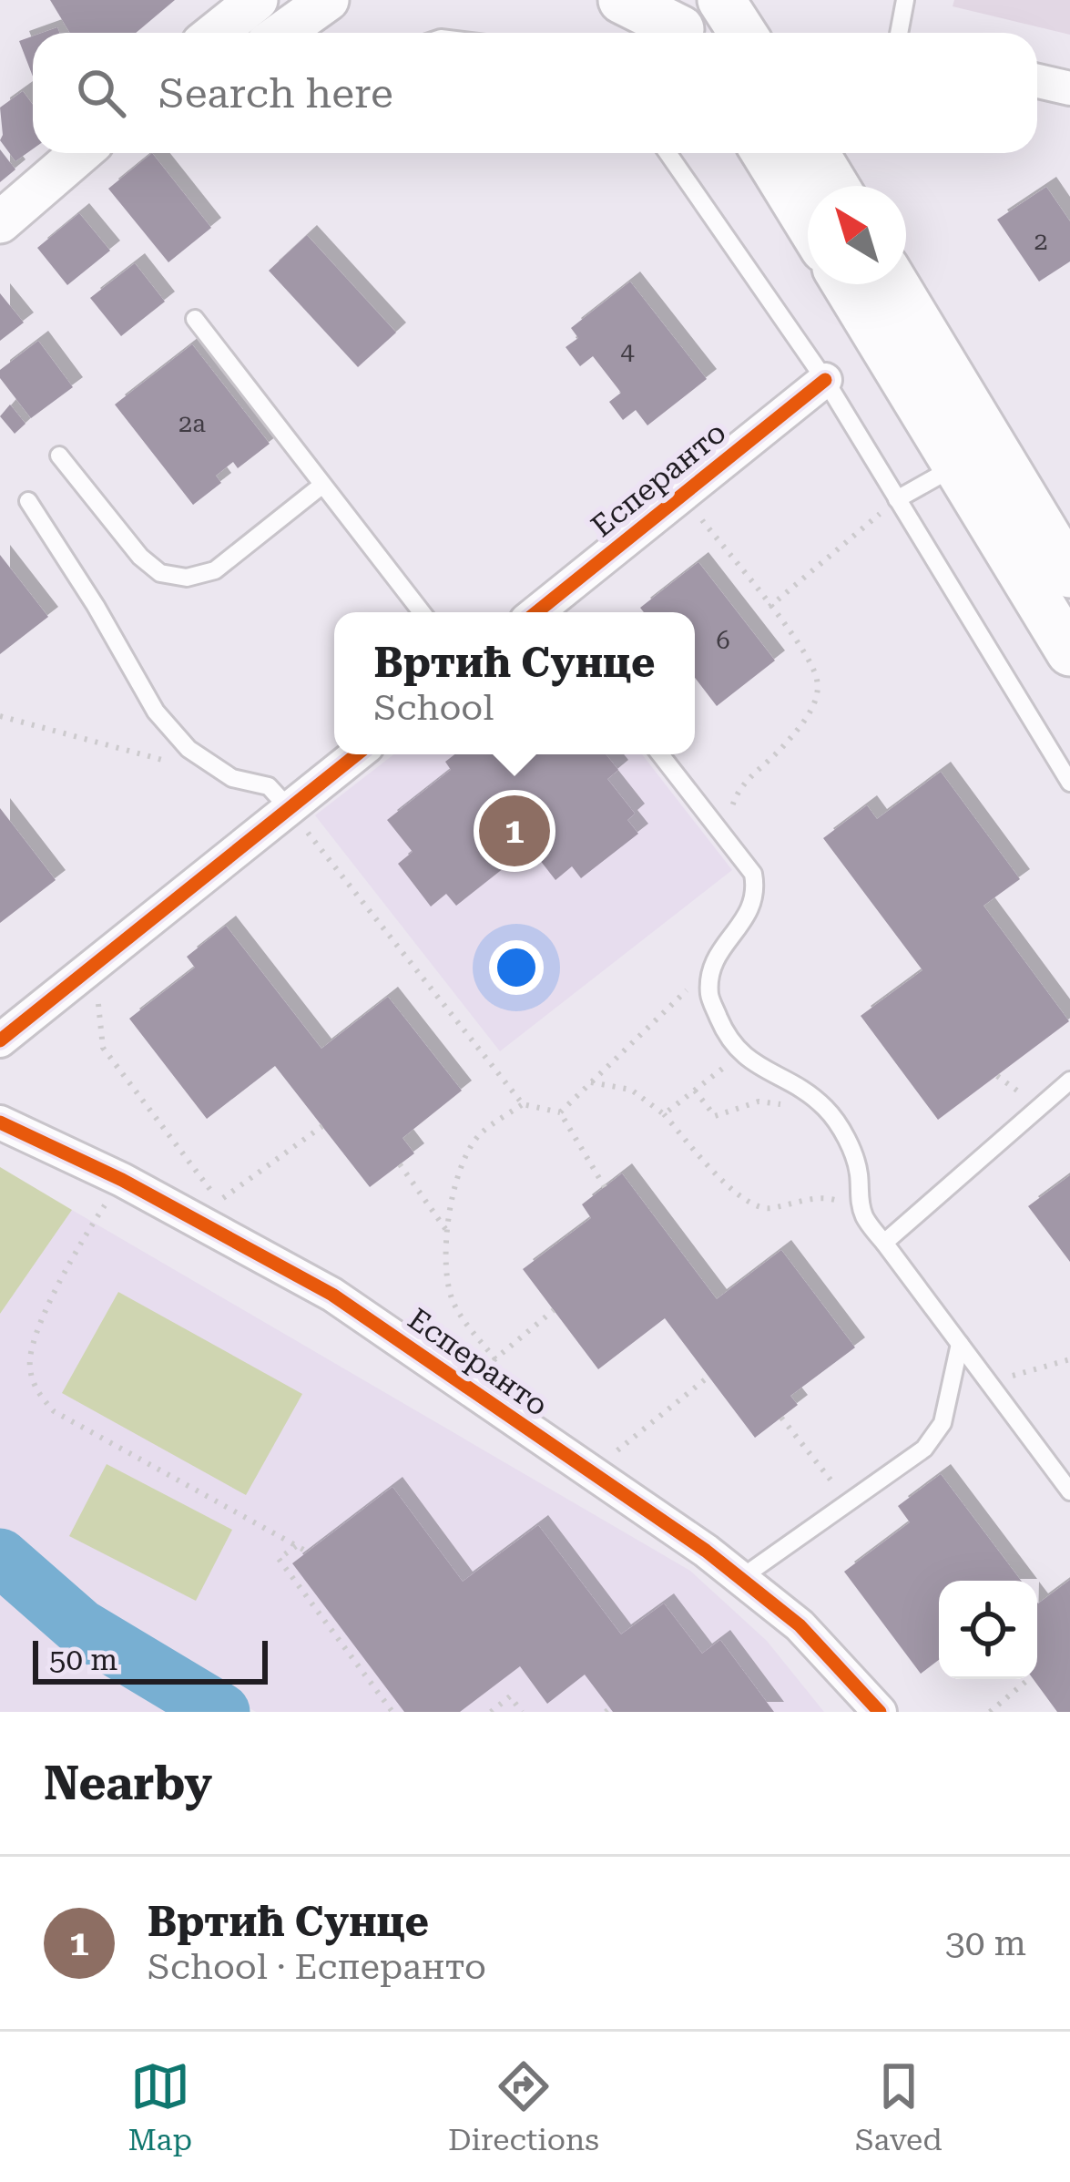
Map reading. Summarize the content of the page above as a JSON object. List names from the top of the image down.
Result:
{
  "streets": {
    "street": ["Есперанто"]
  },
  "house_numbers": [
    "2",
    "4",
    "2a",
    "6"
  ],
  "scale_bar": "50 m",
  "north": "top left",
  "page": {
    "search": "Search here",
    "popup": ["Вртић Сунце", "School"],
    "pins": "1",
    "scale": "50 m",
    "heading": "Nearby",
    "list": [
      {
        "mark": "1",
        "name": "Вртић Сунце",
        "note": "School · Есперанто",
        "value": "30 m"
      }
    ],
    "nav": ["Map", "Directions", "Saved"]
  }
}
